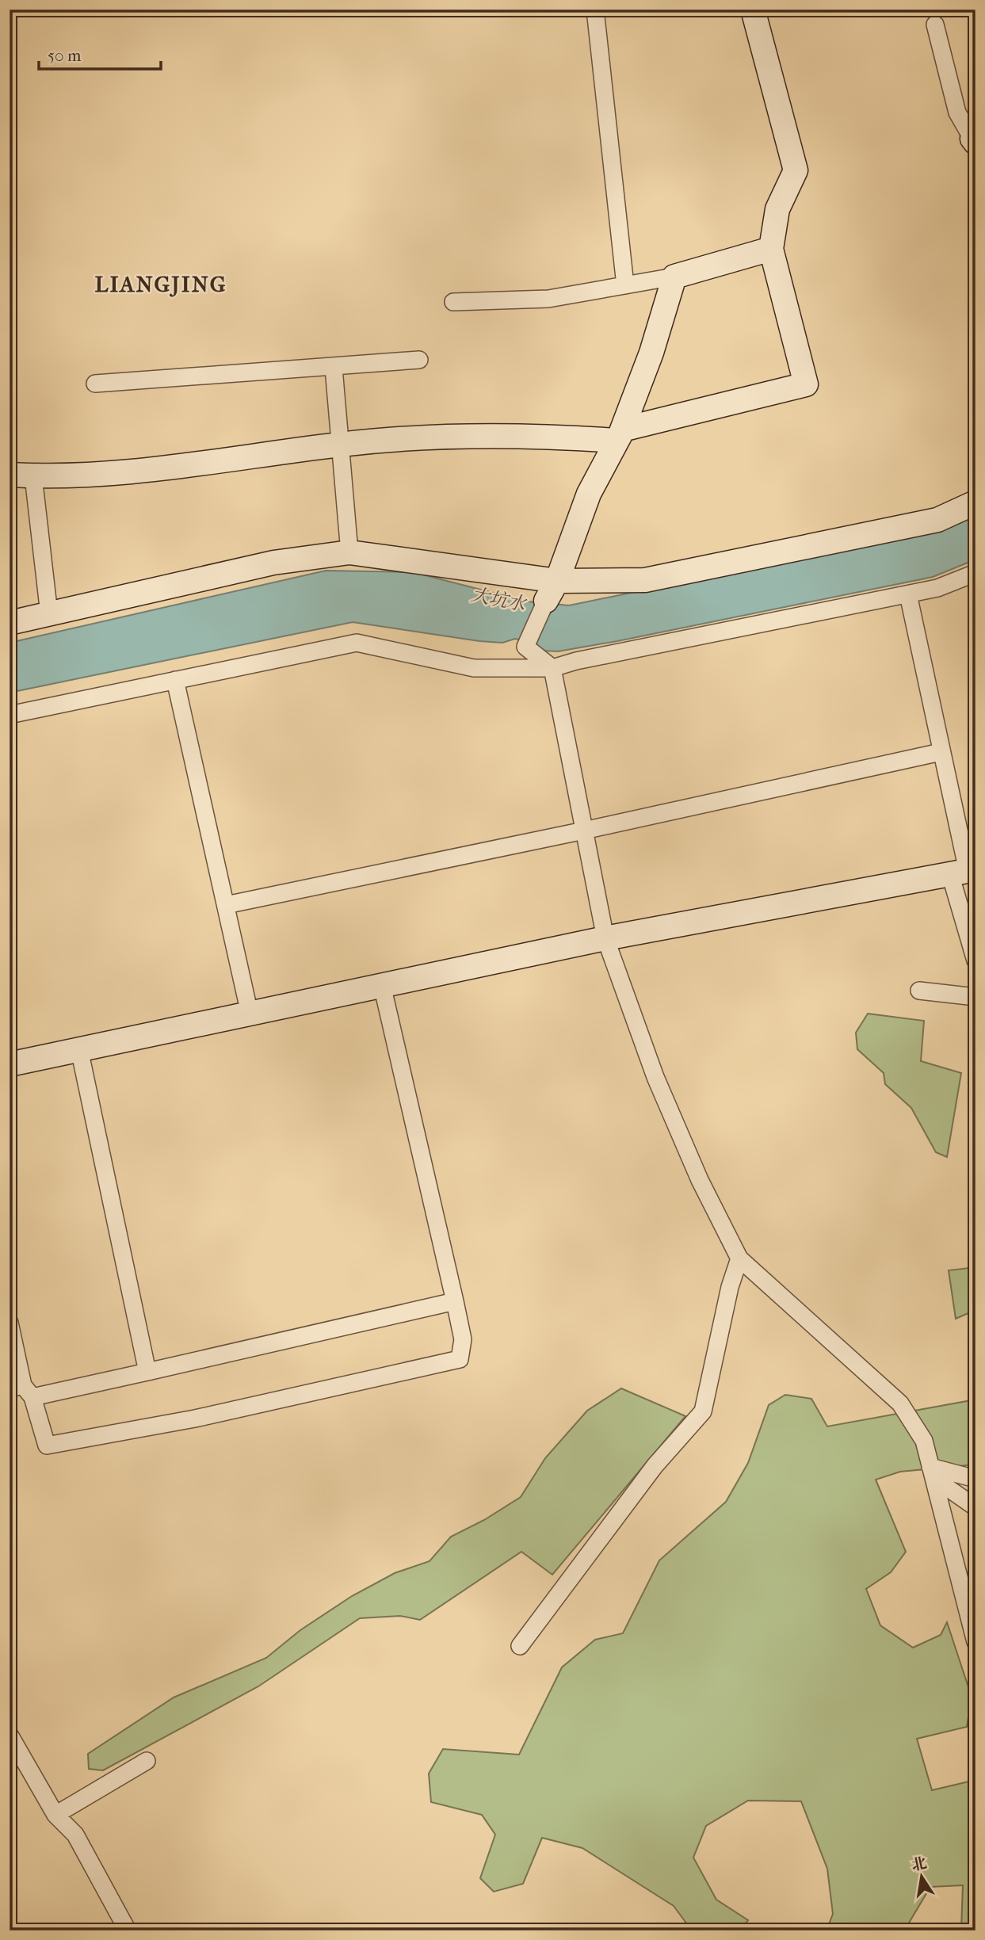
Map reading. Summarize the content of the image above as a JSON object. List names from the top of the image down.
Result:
{
  "districts": ["LIANGJING"],
  "water": ["大坑水"],
  "scale_bar": "50 m",
  "north": "top"
}
